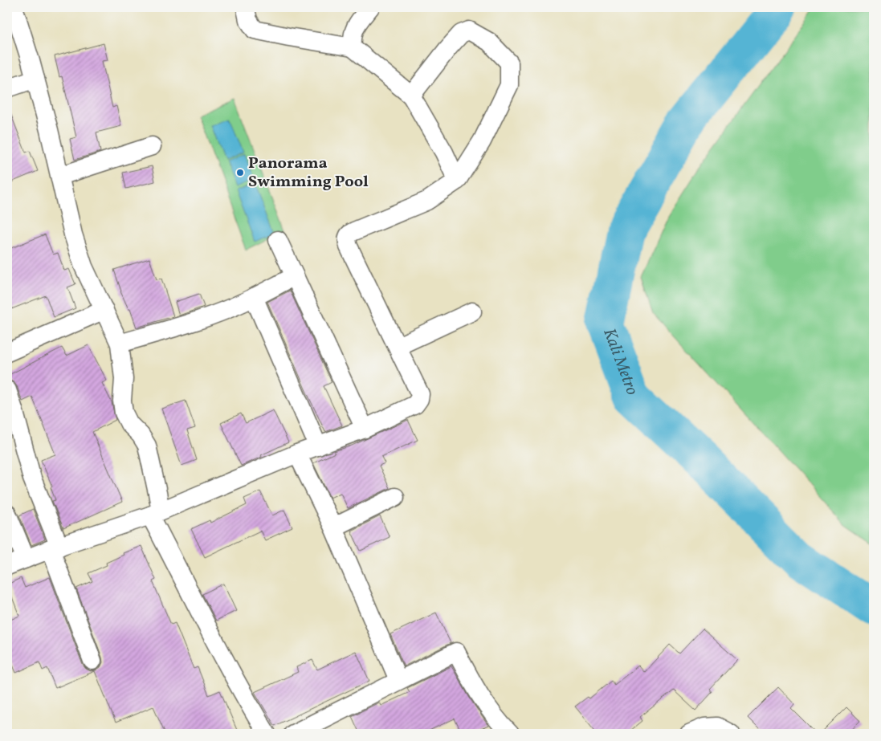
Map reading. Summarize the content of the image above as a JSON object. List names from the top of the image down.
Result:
{
  "water": ["Kali Metro"],
  "places": ["Panorama Swimming Pool"]
}
